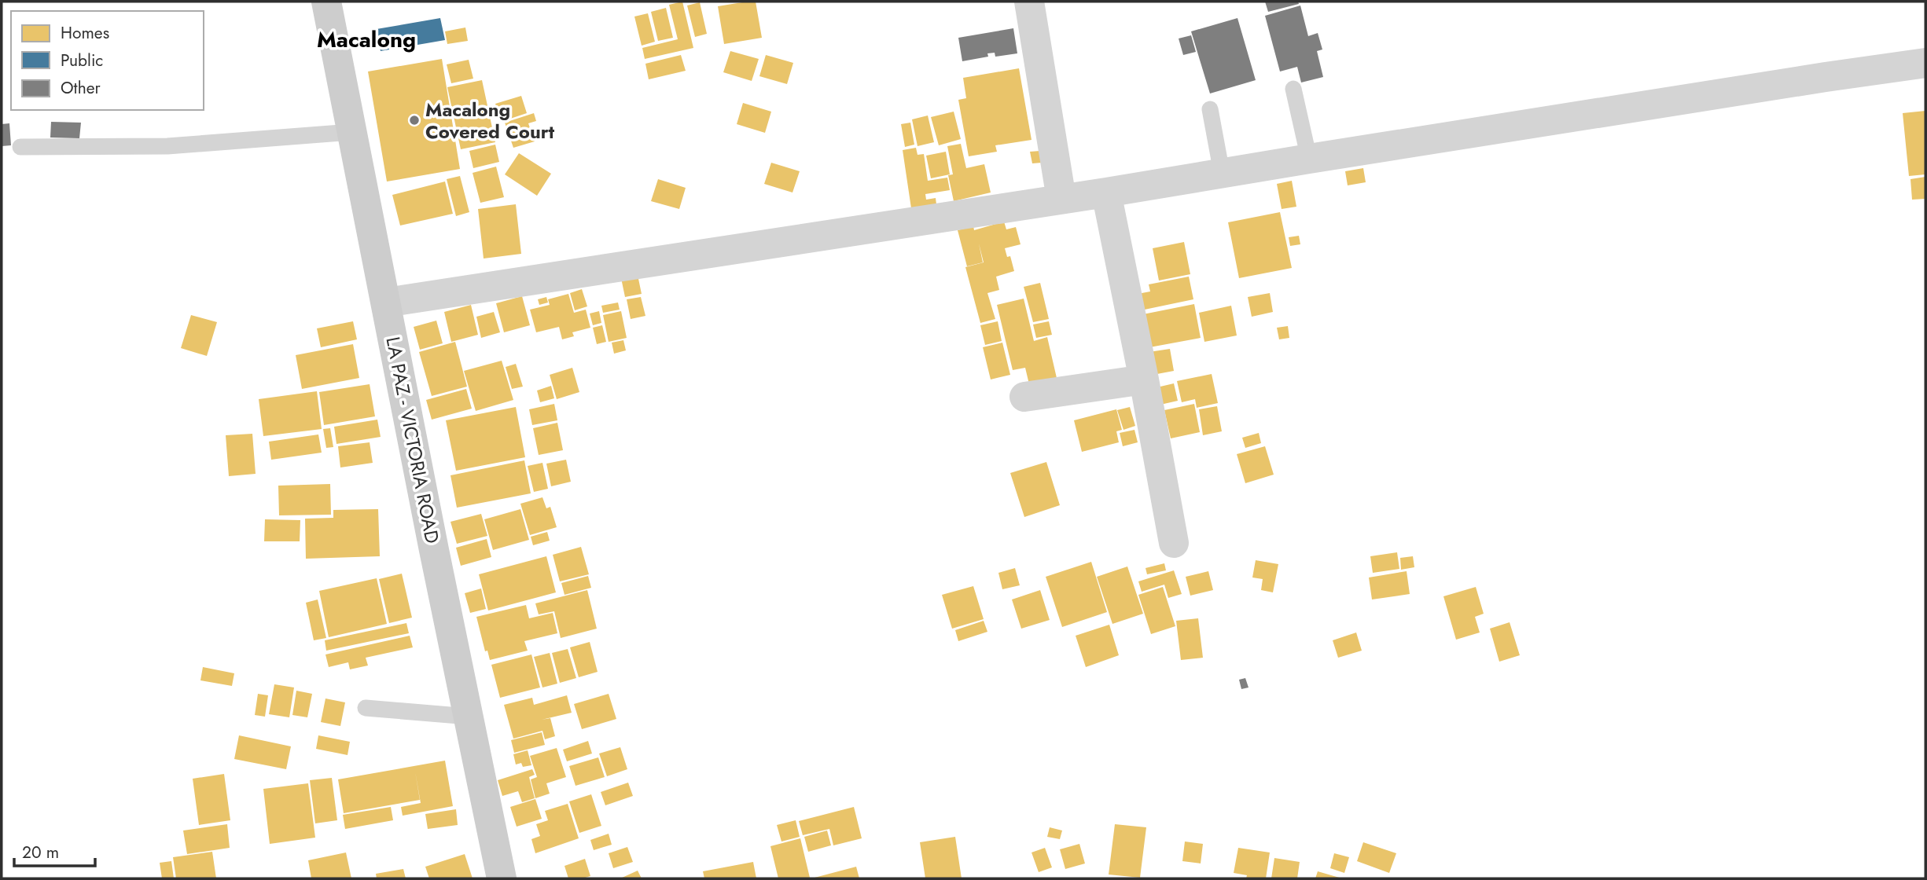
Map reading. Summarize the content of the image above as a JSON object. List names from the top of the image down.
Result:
{
  "streets": {
    "main road": ["LA PAZ - VICTORIA ROAD"]
  },
  "districts": ["Macalong"],
  "places": ["Macalong Covered Court"],
  "legend": ["Homes", "Public", "Other"],
  "scale_bar": "20 m"
}
